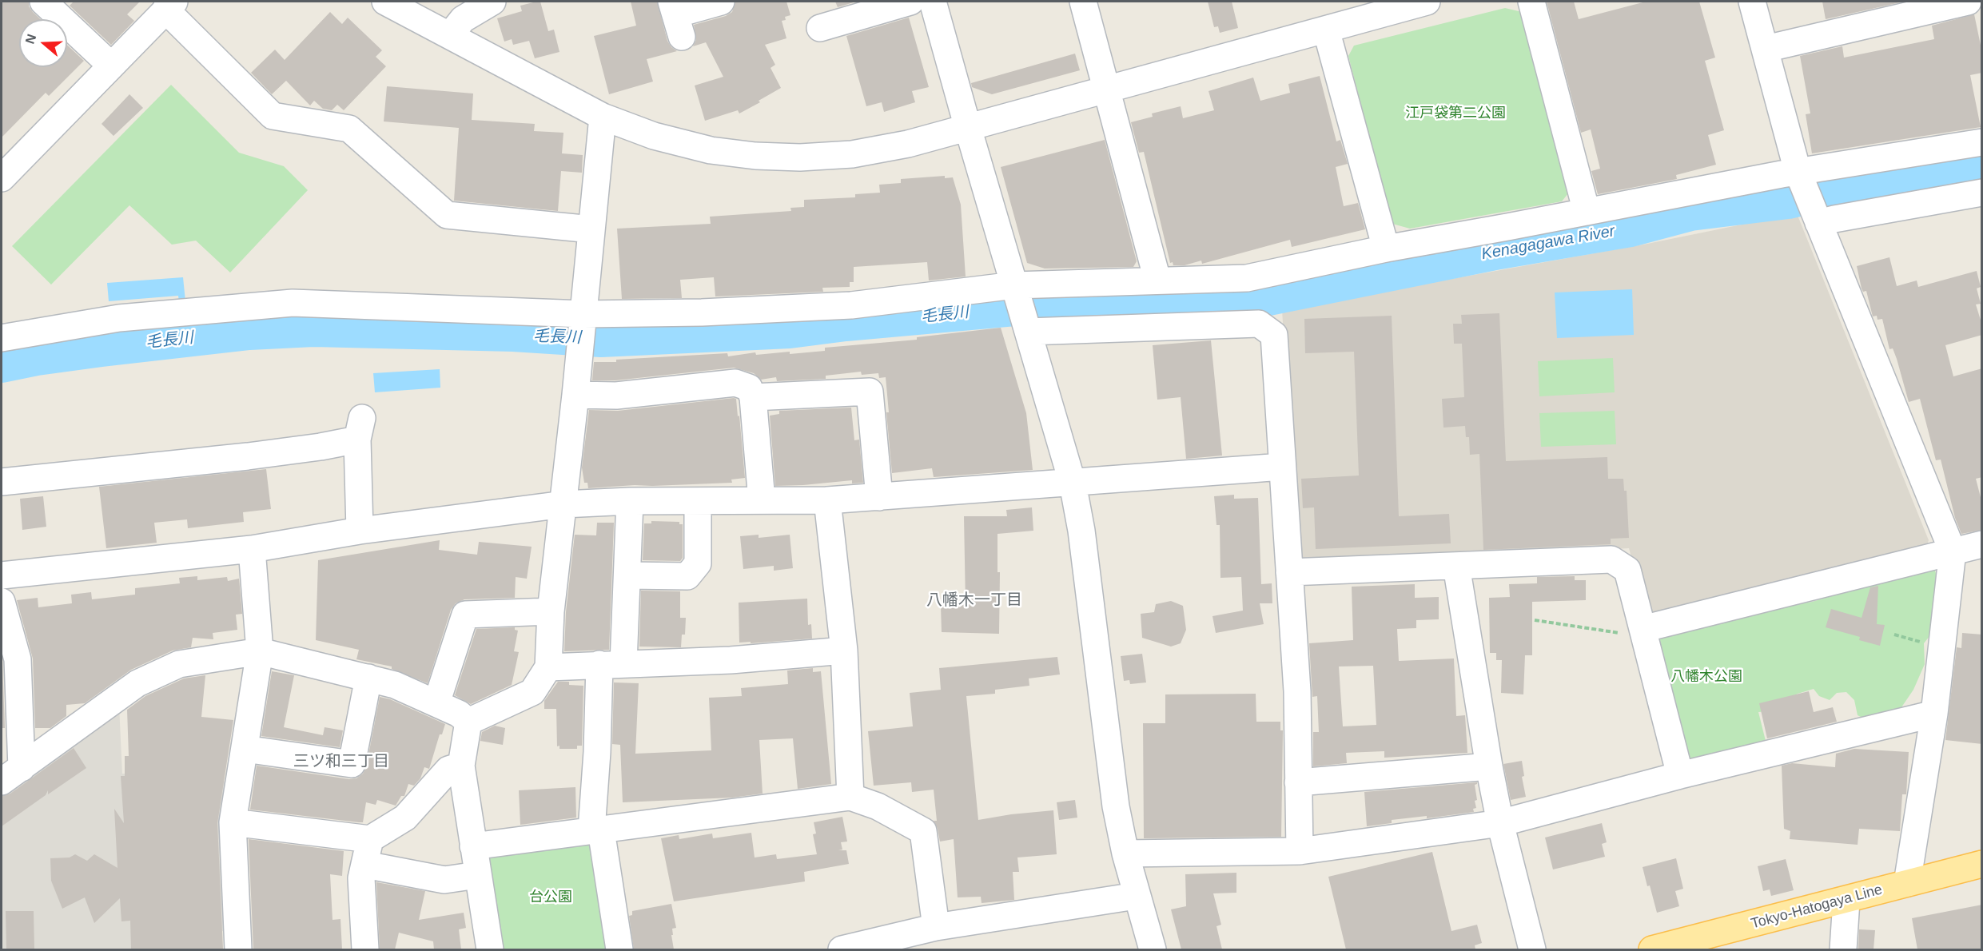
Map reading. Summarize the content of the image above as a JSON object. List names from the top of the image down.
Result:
{
  "streets": {
    "main road": ["Tokyo-Hatogaya Line"]
  },
  "districts": ["八幡木一丁目", "三ツ和三丁目"],
  "water": ["Kenagagawa River", "毛長川"],
  "parks": ["江戸袋第二公園", "八幡木公園", "台公園"],
  "north": "left"
}
